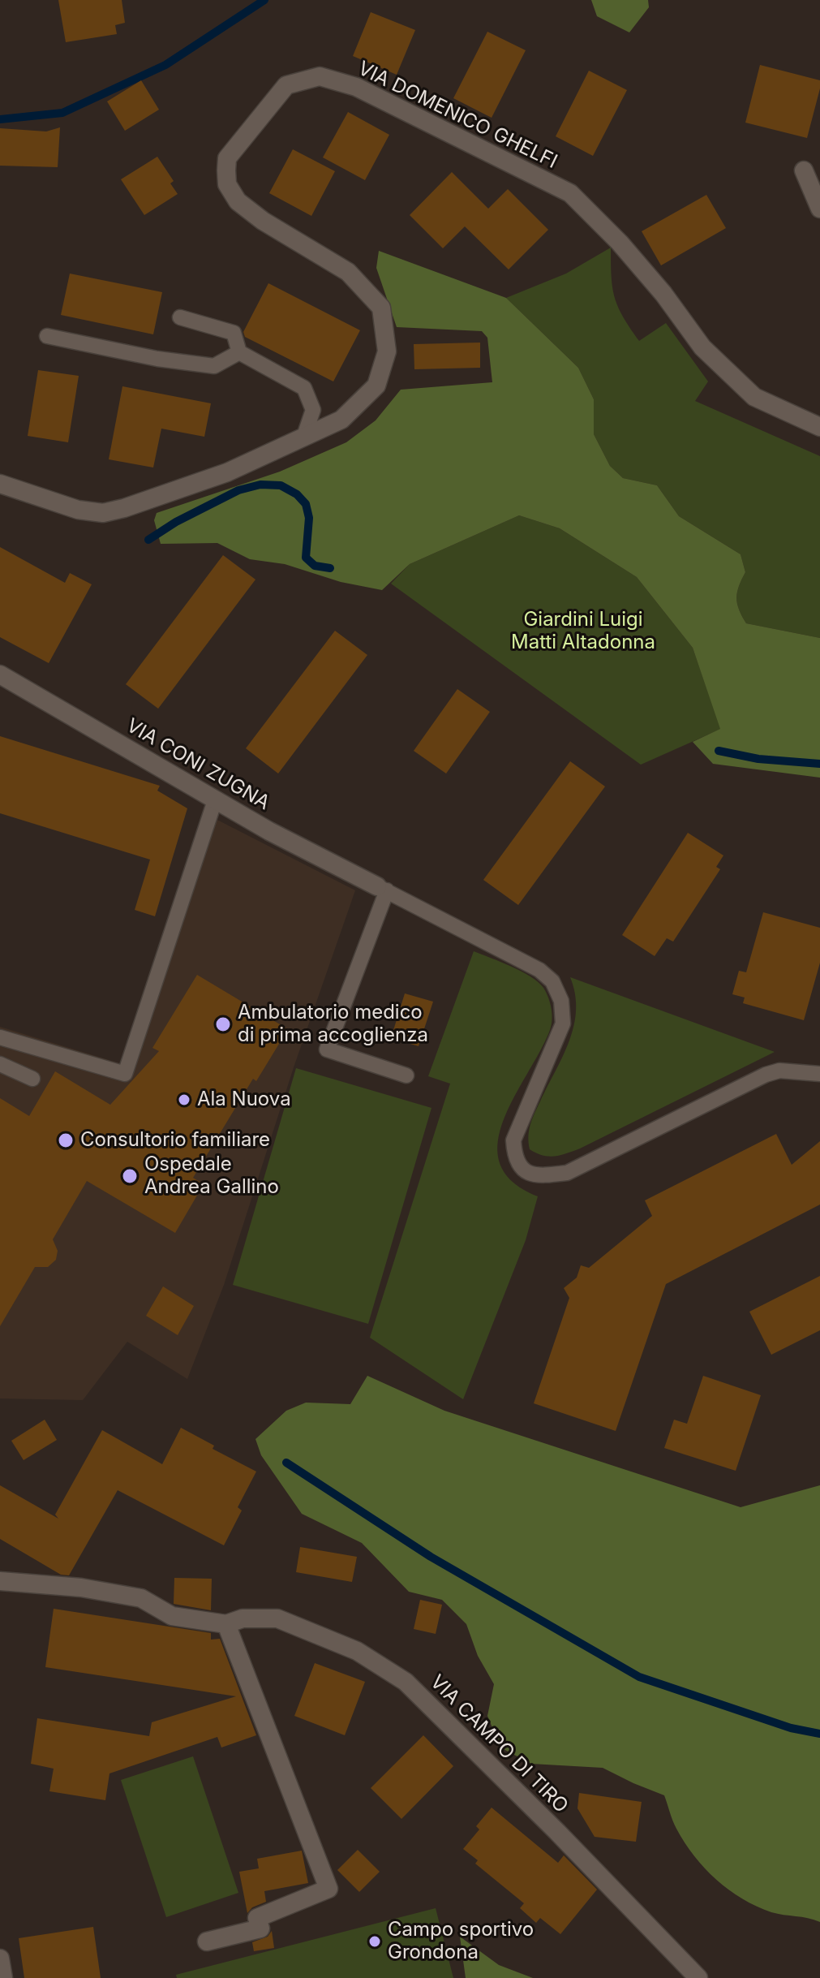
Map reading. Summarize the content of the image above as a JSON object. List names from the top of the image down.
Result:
{
  "streets": {
    "street": ["VIA DOMENICO GHELFI", "VIA CONI ZUGNA", "VIA CAMPO DI TIRO"]
  },
  "parks": ["Giardini Luigi Matti Altadonna"],
  "places": [
    "Ambulatorio medico di prima accoglienza",
    "Ala Nuova",
    "Consultorio familiare",
    "Ospedale Andrea Gallino",
    "Campo sportivo Grondona"
  ]
}
